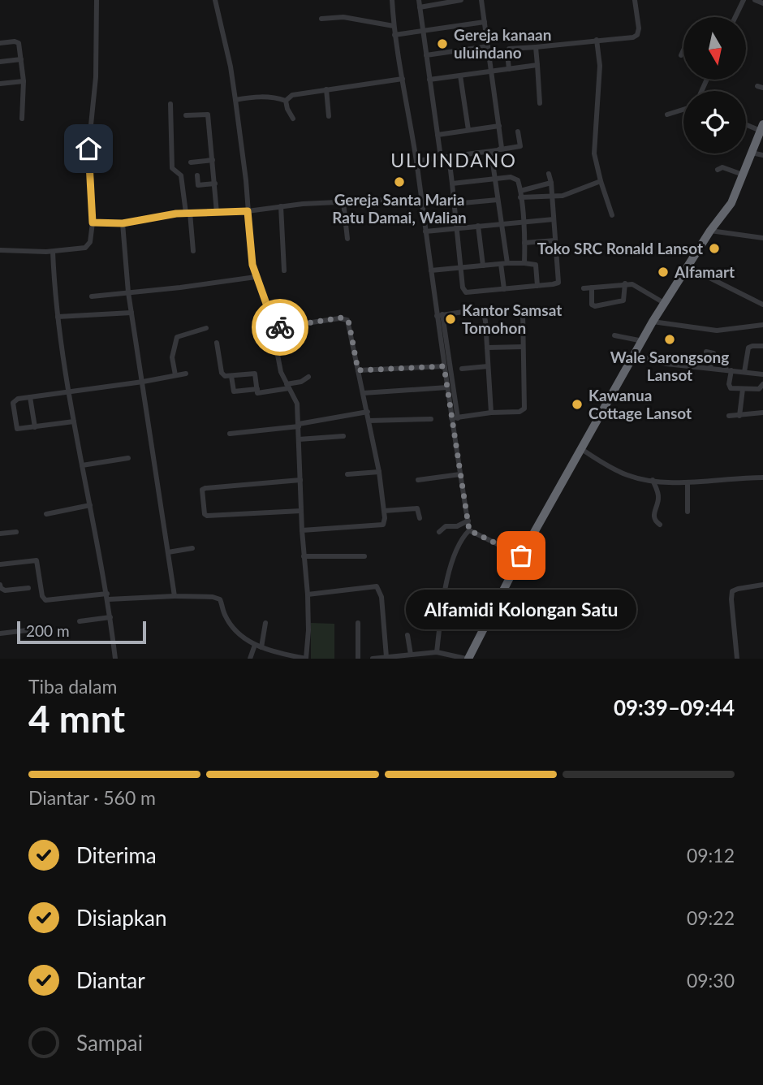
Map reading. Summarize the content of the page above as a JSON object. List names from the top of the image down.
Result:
{
  "districts": ["ULUINDANO"],
  "places": [
    "Gereja kanaan uluindano",
    "Gereja Santa Maria Ratu Damai, Walian",
    "Toko SRC Ronald Lansot",
    "Alfamart",
    "Kantor Samsat Tomohon",
    "Wale Sarongsong Lansot",
    "Kawanua Cottage Lansot",
    "Alfamidi Kolongan Satu"
  ],
  "scale_bar": "200 m",
  "north": "bottom",
  "page": {
    "bubble": "Alfamidi Kolongan Satu",
    "scale": "200 m",
    "heading": ["4 mnt", "Tiba dalam", "09:39–09:44"],
    "bar": "Diantar · 560 m",
    "list": [
      ["Diterima", "09:12"],
      ["Disiapkan", "09:22"],
      ["Diantar", "09:30"],
      "Sampai"
    ]
  }
}
